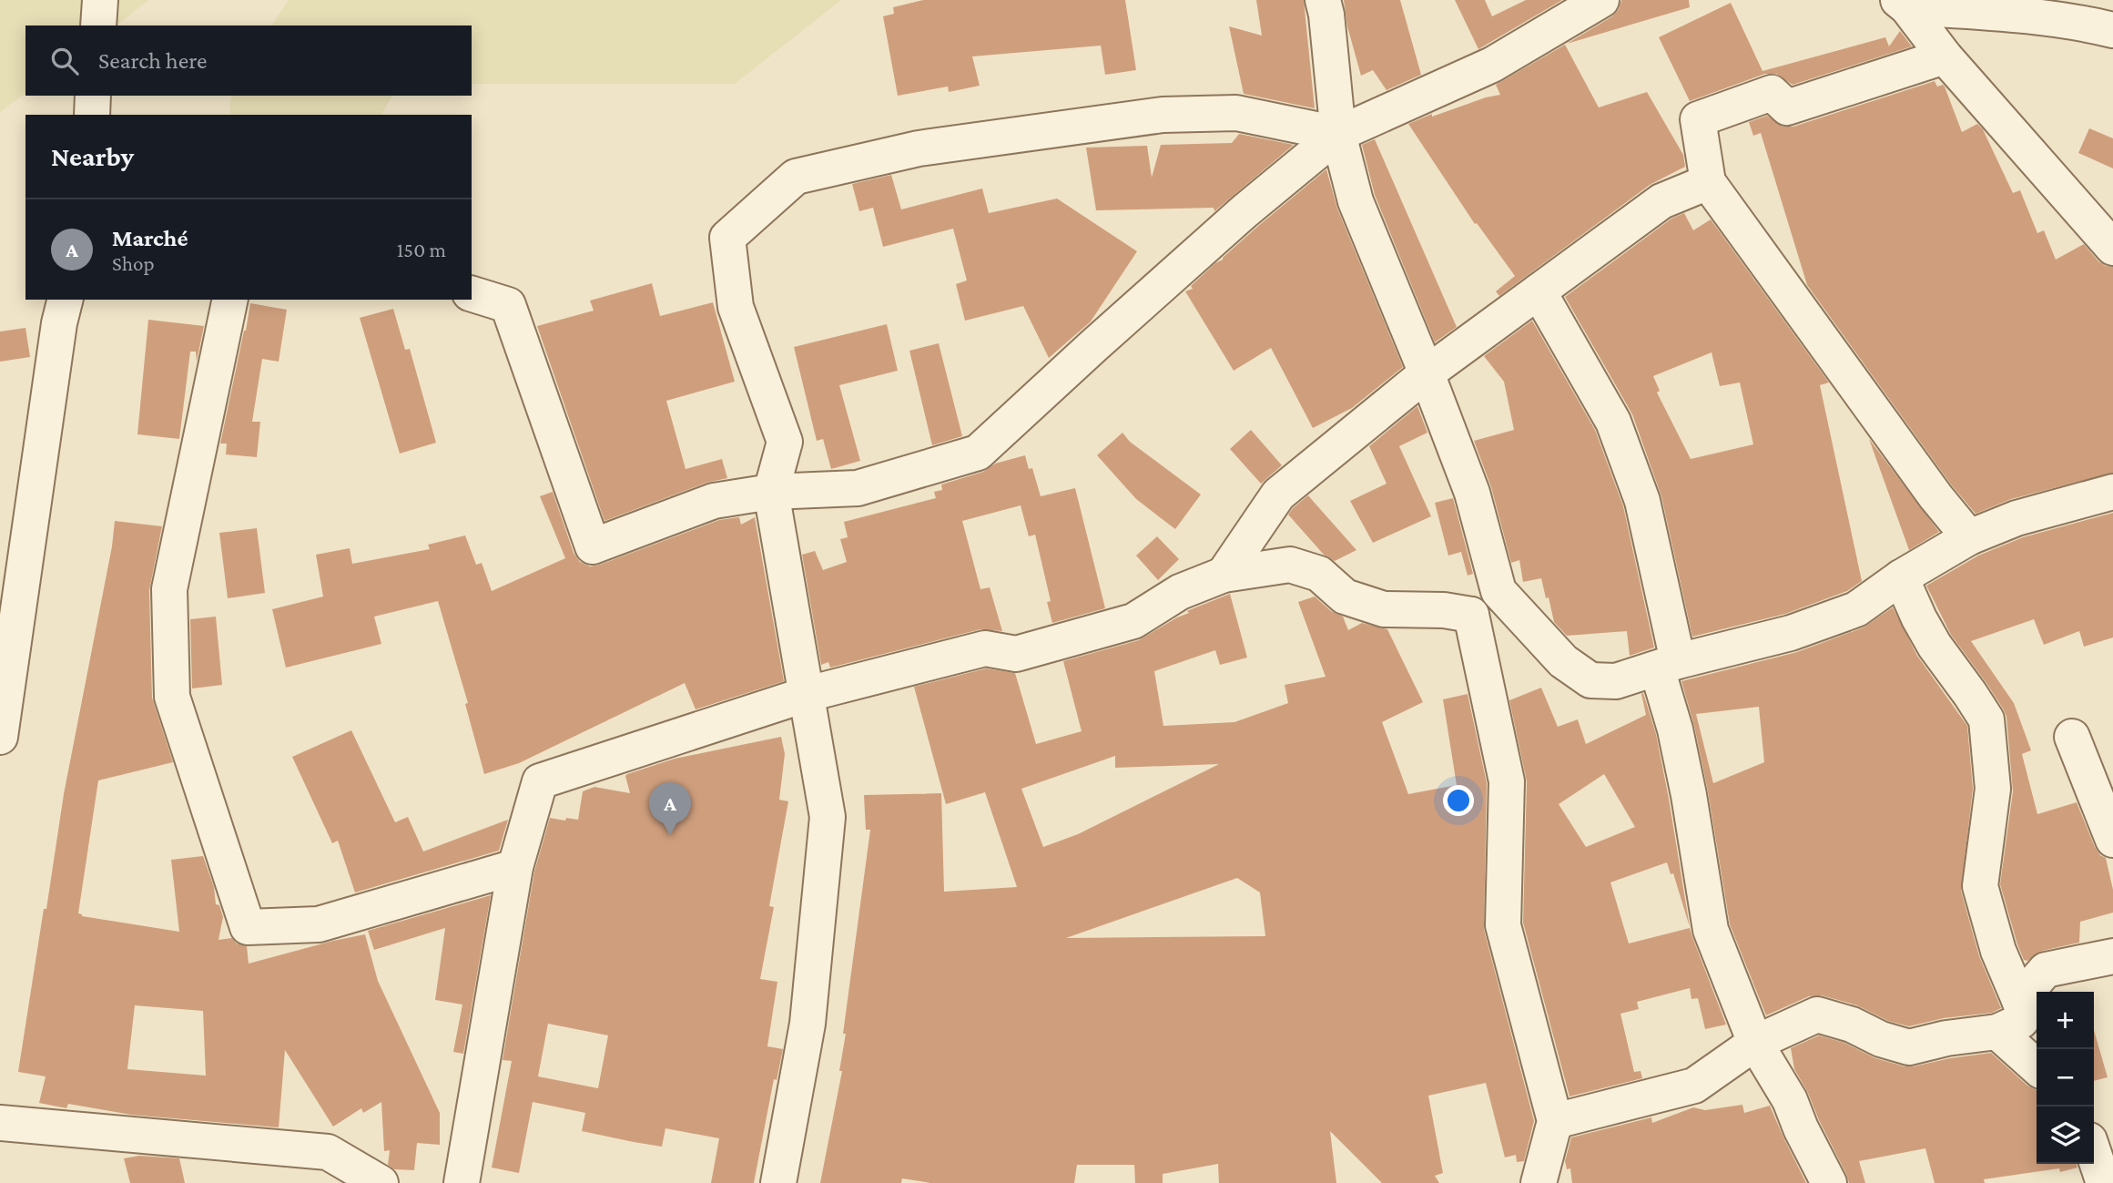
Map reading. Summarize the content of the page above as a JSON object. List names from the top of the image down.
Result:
{
  "page": {
    "search": "Search here",
    "heading": "Nearby",
    "list": [
      {
        "mark": "A",
        "name": "Marché",
        "note": "Shop",
        "value": "150 m"
      }
    ],
    "pins": "A",
    "map_buttons": ["+", "−"]
  }
}
